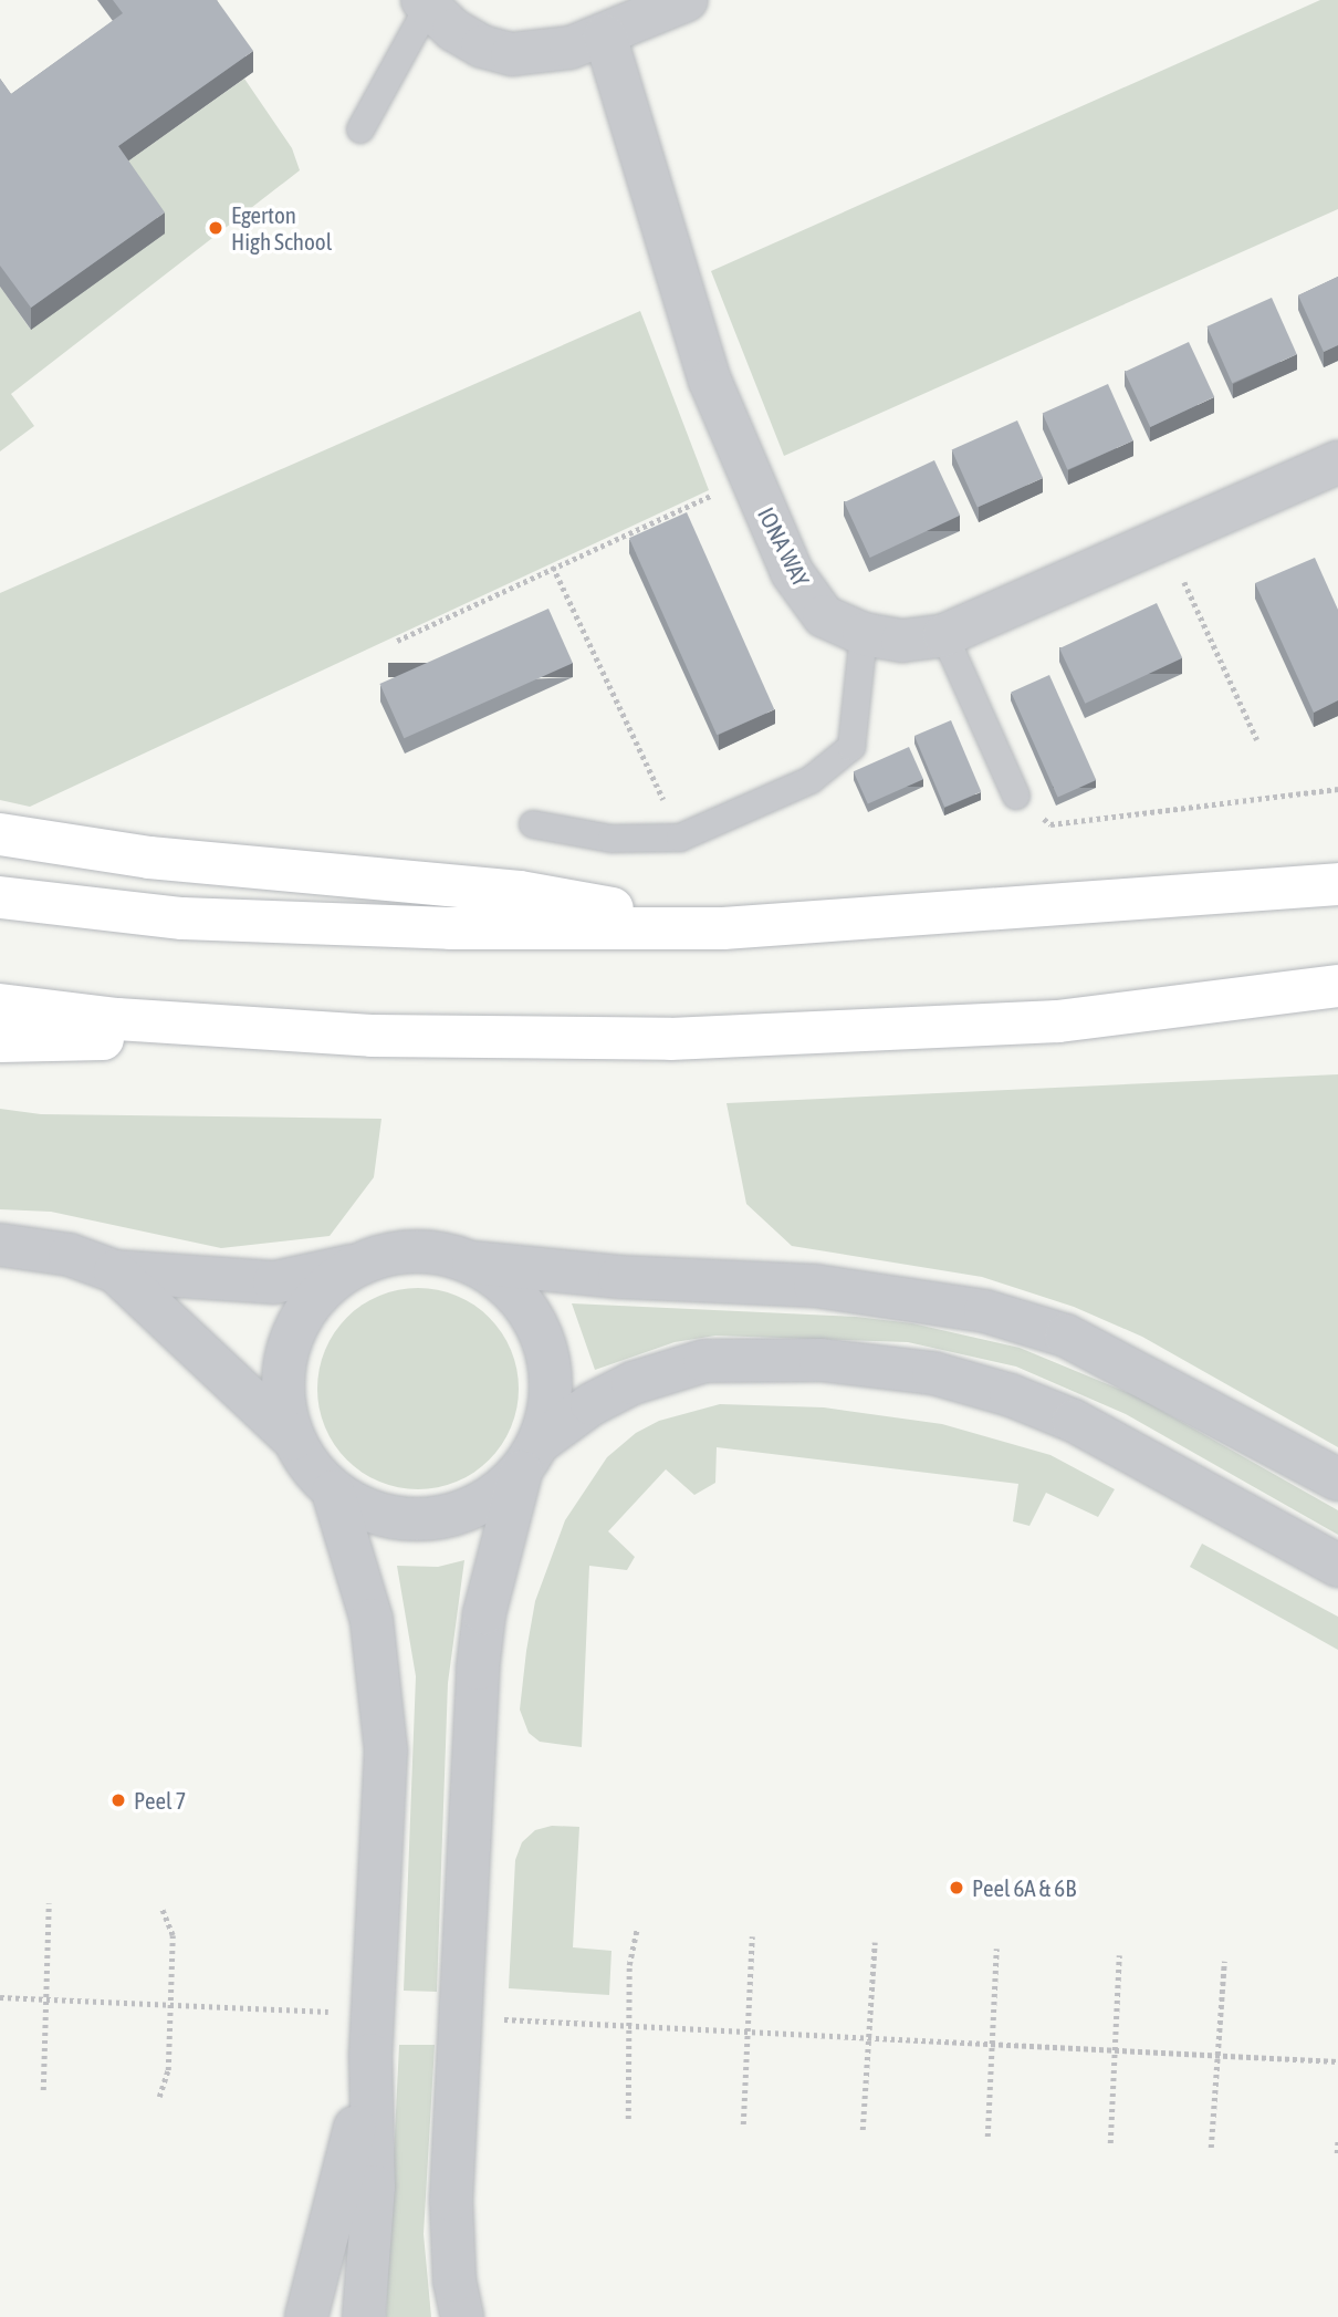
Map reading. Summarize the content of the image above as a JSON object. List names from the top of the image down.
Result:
{
  "streets": {
    "street": ["IONA WAY"]
  },
  "places": ["Egerton High School", "Peel 7", "Peel 6A & 6B"]
}
